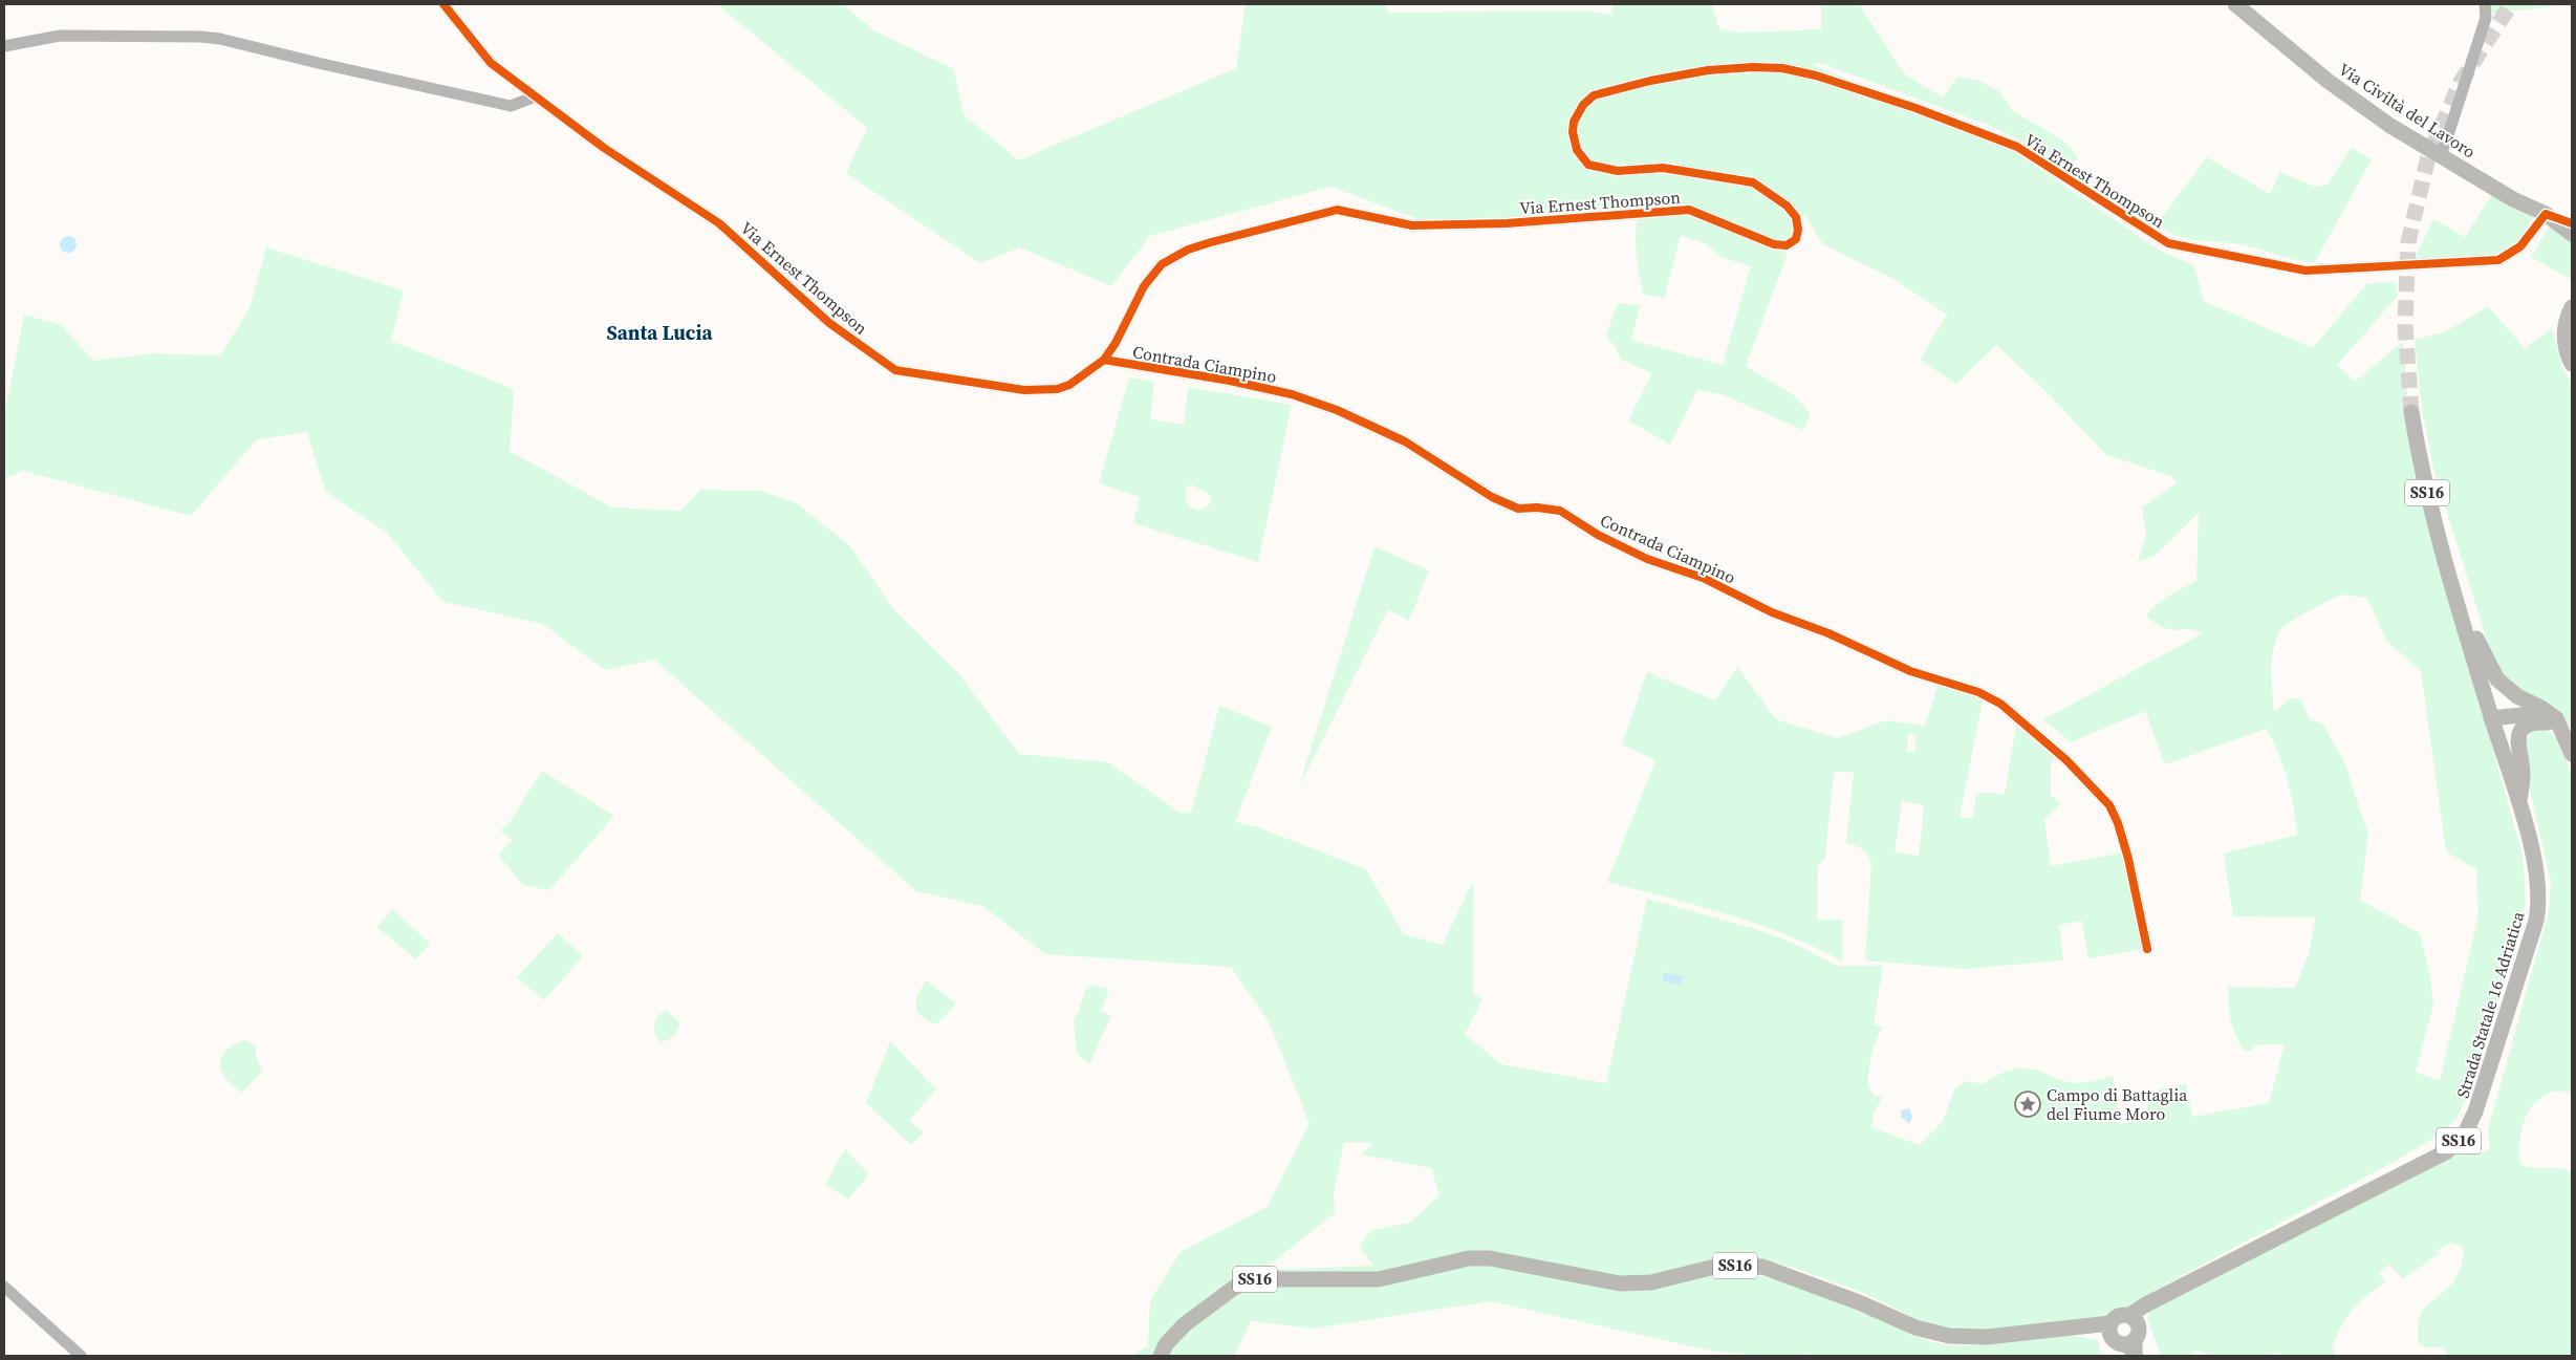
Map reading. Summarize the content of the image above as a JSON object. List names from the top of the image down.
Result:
{
  "streets": {
    "main road": ["Via Civiltà del Lavoro", "SS16", "Strada Statale 16 Adriatica"],
    "street": ["Via Ernest Thompson", "Contrada Ciampino"]
  },
  "crossings": [
    ["Via Civiltà del Lavoro", "Via Ernest Thompson"],
    ["Via Ernest Thompson", "Contrada Ciampino"],
    ["SS16", "Strada Statale 16 Adriatica"]
  ],
  "districts": ["Santa Lucia"],
  "places": {
    "place": ["Campo di Battaglia del Fiume Moro"]
  }
}
